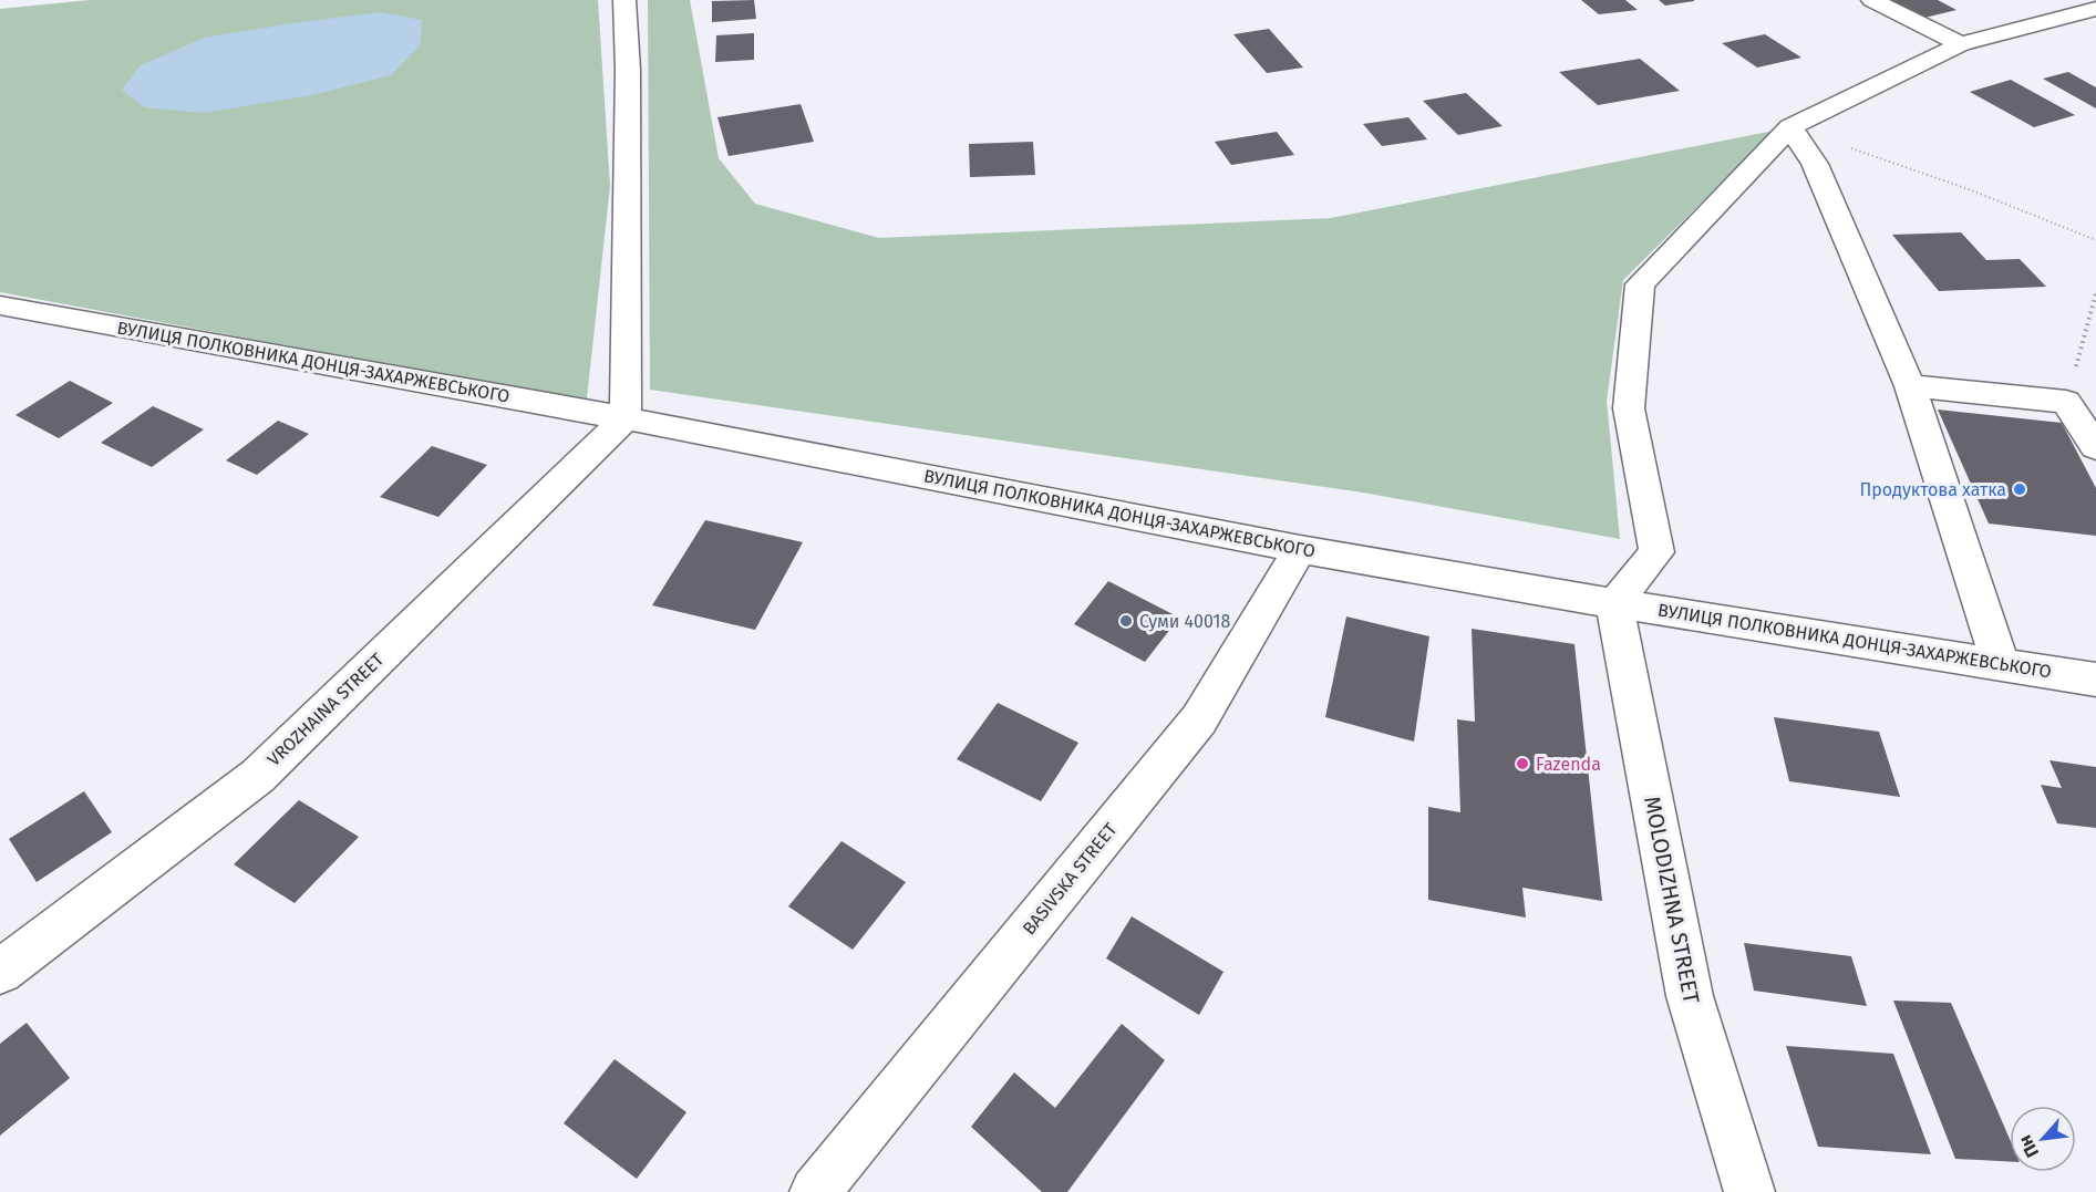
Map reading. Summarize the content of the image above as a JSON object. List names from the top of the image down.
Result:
{
  "streets": {
    "street": [
      "ВУЛИЦЯ ПОЛКОВНИКА ДОНЦЯ-ЗАХАРЖЕВСЬКОГО",
      "VROZHAINA STREET",
      "BASIVSKA STREET",
      "MOLODIZHNA STREET"
    ]
  },
  "crossings": [
    ["ВУЛИЦЯ ПОЛКОВНИКА ДОНЦЯ-ЗАХАРЖЕВСЬКОГО", "VROZHAINA STREET"],
    ["ВУЛИЦЯ ПОЛКОВНИКА ДОНЦЯ-ЗАХАРЖЕВСЬКОГО", "BASIVSKA STREET"],
    ["ВУЛИЦЯ ПОЛКОВНИКА ДОНЦЯ-ЗАХАРЖЕВСЬКОГО", "MOLODIZHNA STREET"]
  ],
  "places": ["Продуктова хатка", "Суми 40018", "Fazenda"],
  "north": "bottom left"
}
